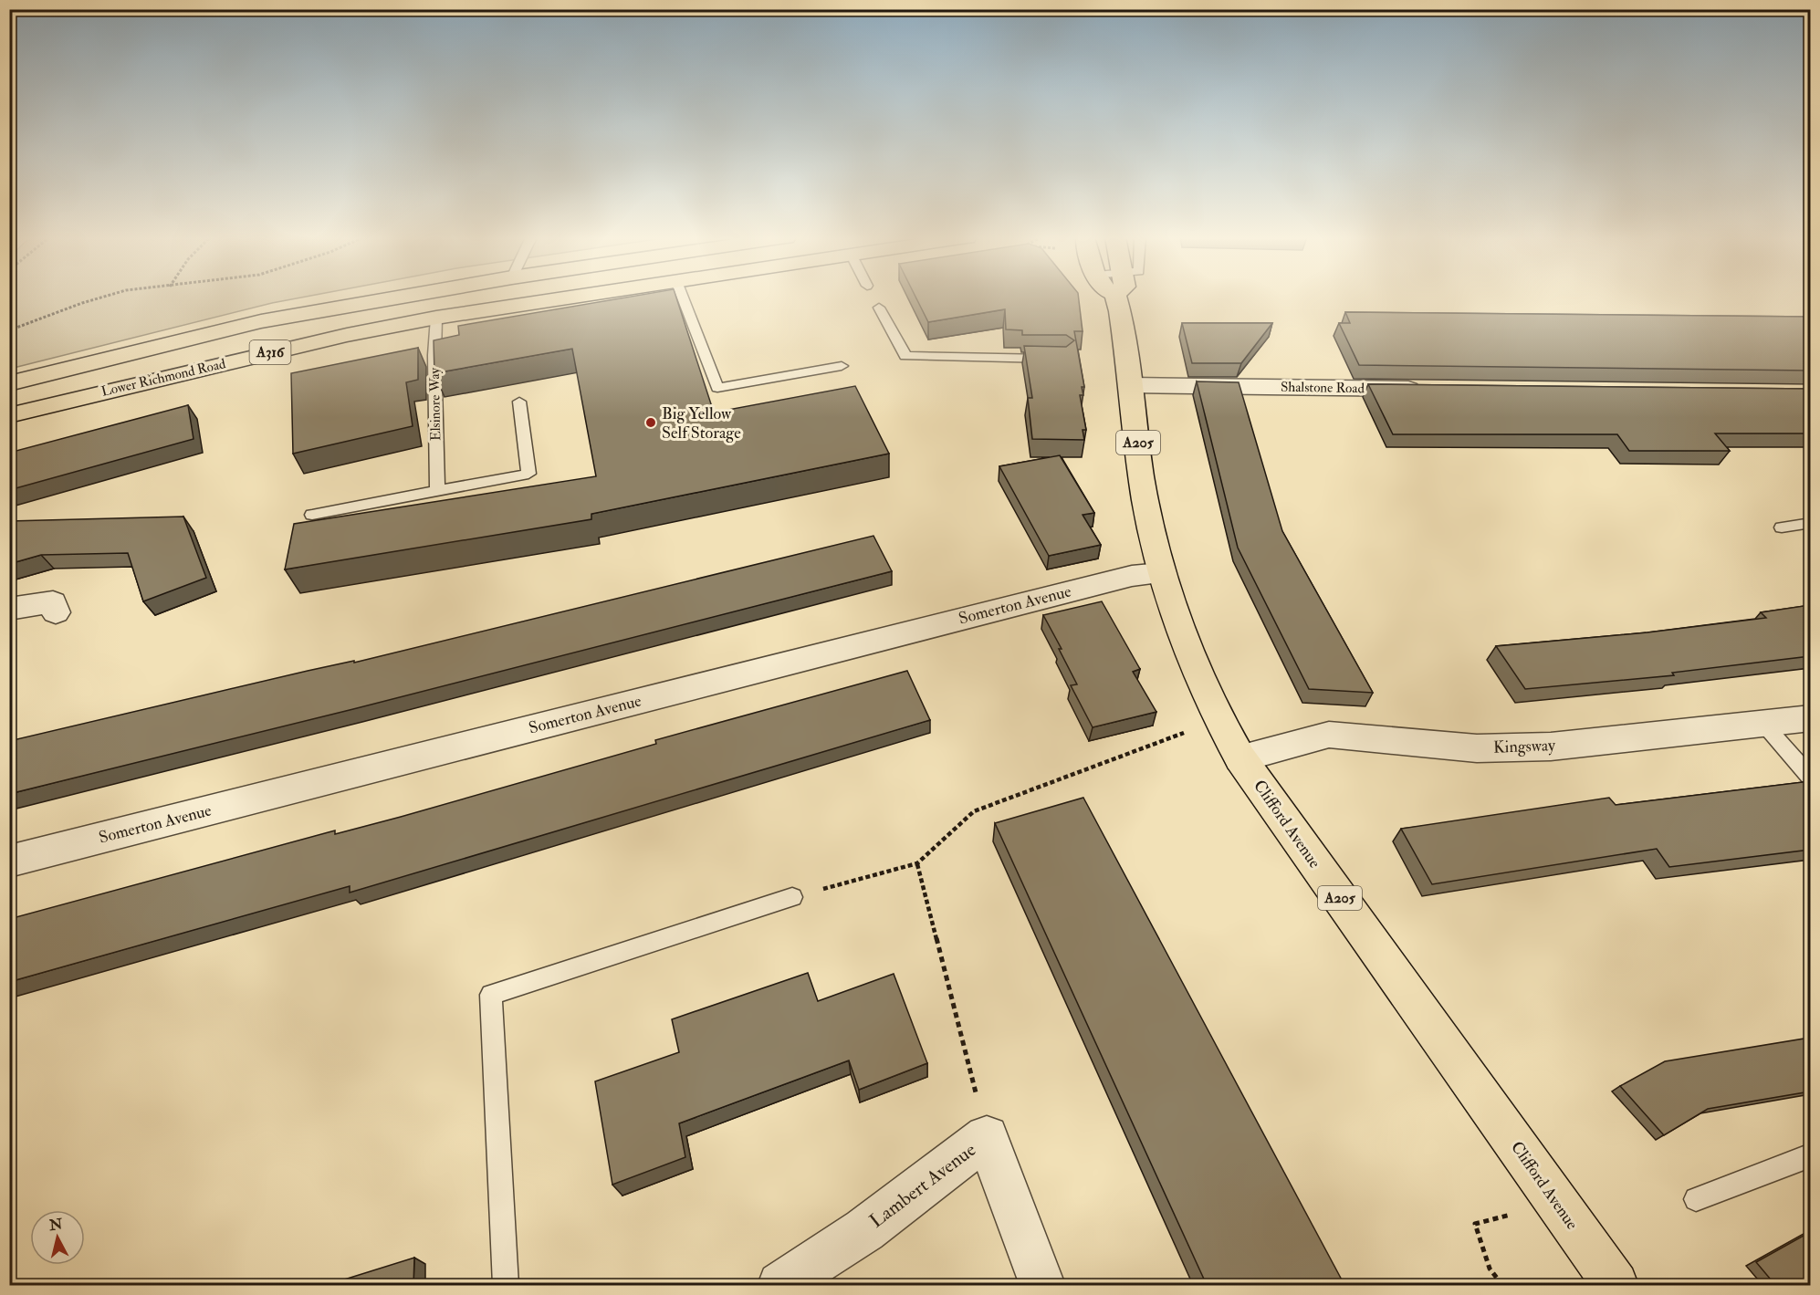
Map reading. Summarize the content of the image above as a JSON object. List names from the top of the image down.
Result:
{
  "streets": {
    "highway": [
      "A316",
      "Lower Richmond Road",
      "A205",
      "Clifford Avenue"
    ],
    "street": [
      "Shalstone Road",
      "Somerton Avenue",
      "Kingsway",
      "Lambert Avenue"
    ],
    "lane": ["Elsinore Way"]
  },
  "crossings": [
    ["Lower Richmond Road", "Elsinore Way"],
    ["Shalstone Road", "Clifford Avenue"],
    ["Somerton Avenue", "Clifford Avenue"],
    ["Kingsway", "Clifford Avenue"]
  ],
  "places": ["Big Yellow Self Storage"],
  "north": "top"
}
